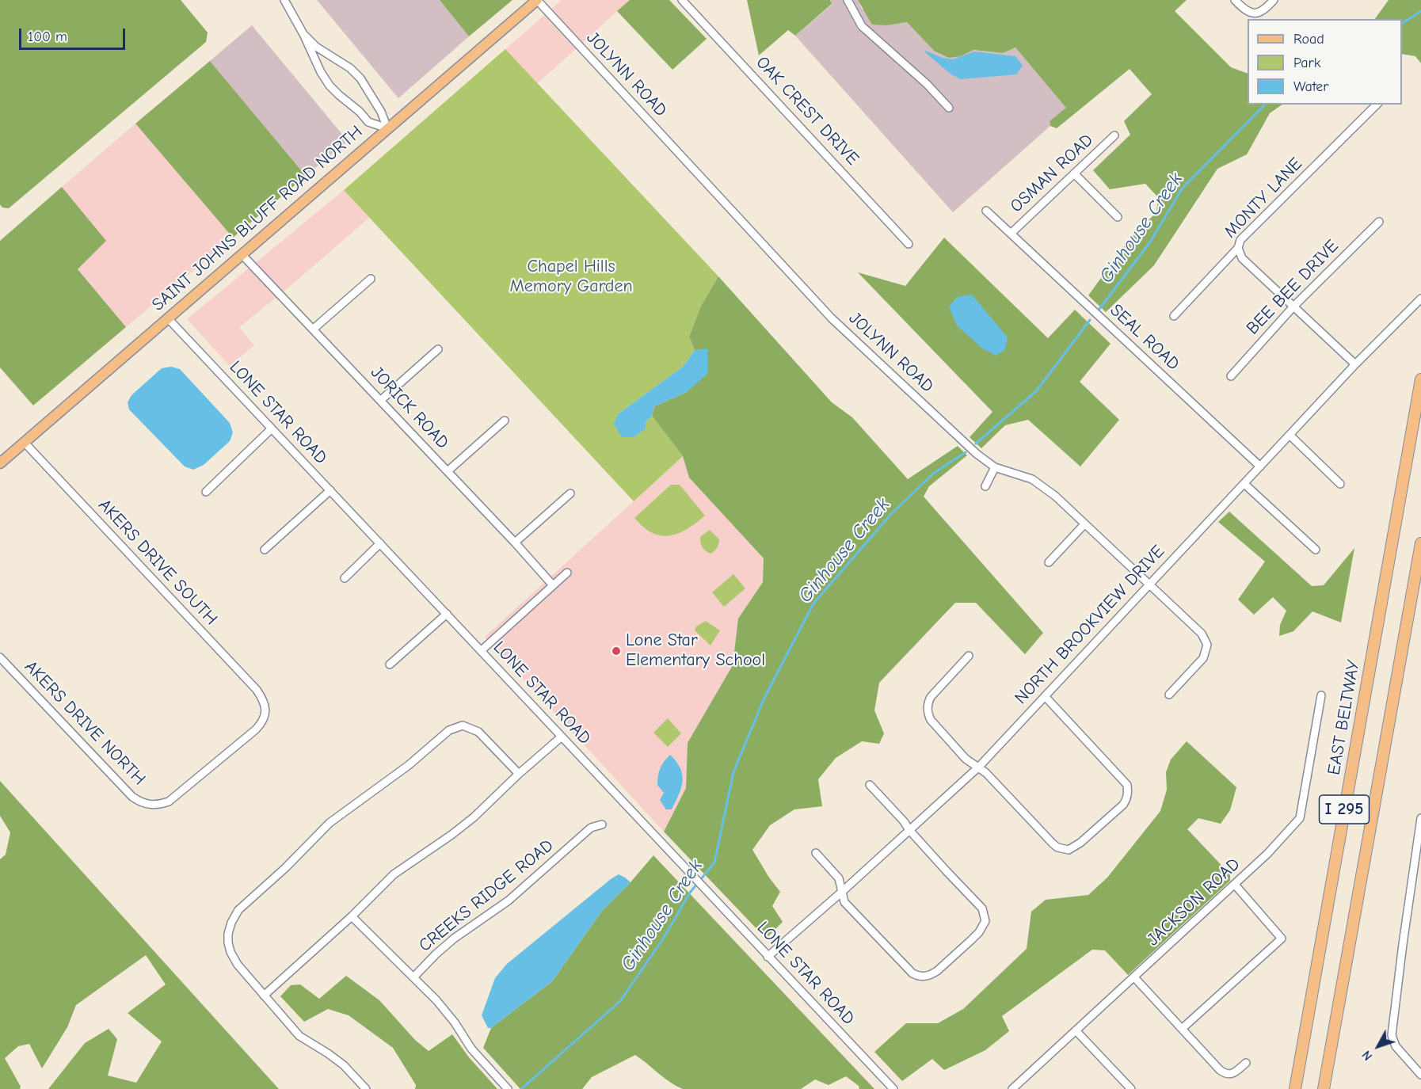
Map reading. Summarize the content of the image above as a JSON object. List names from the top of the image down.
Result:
{
  "streets": {
    "highway": ["EAST BELTWAY", "I 295"],
    "main road": ["SAINT JOHNS BLUFF ROAD NORTH"],
    "street": [
      "JOLYNN ROAD",
      "OAK CREST DRIVE",
      "OSMAN ROAD",
      "MONTY LANE",
      "BEE BEE DRIVE",
      "SEAL ROAD",
      "JORICK ROAD",
      "LONE STAR ROAD",
      "AKERS DRIVE SOUTH",
      "NORTH BROOKVIEW DRIVE",
      "AKERS DRIVE NORTH",
      "CREEKS RIDGE ROAD",
      "JACKSON ROAD"
    ]
  },
  "crossings": [
    ["JOLYNN ROAD", "SAINT JOHNS BLUFF ROAD NORTH"],
    ["JOLYNN ROAD", "NORTH BROOKVIEW DRIVE"],
    ["OSMAN ROAD", "SEAL ROAD"],
    ["SAINT JOHNS BLUFF ROAD NORTH", "JORICK ROAD"],
    ["SAINT JOHNS BLUFF ROAD NORTH", "LONE STAR ROAD"],
    ["SAINT JOHNS BLUFF ROAD NORTH", "AKERS DRIVE SOUTH"],
    ["SEAL ROAD", "NORTH BROOKVIEW DRIVE"],
    ["LONE STAR ROAD", "NORTH BROOKVIEW DRIVE"],
    ["AKERS DRIVE SOUTH", "AKERS DRIVE NORTH"]
  ],
  "water": ["Ginhouse Creek"],
  "parks": ["Chapel Hills Memory Garden"],
  "places": ["Lone Star Elementary School"],
  "legend": ["Road", "Park", "Water"],
  "scale_bar": "100 m",
  "north": "bottom left"
}
